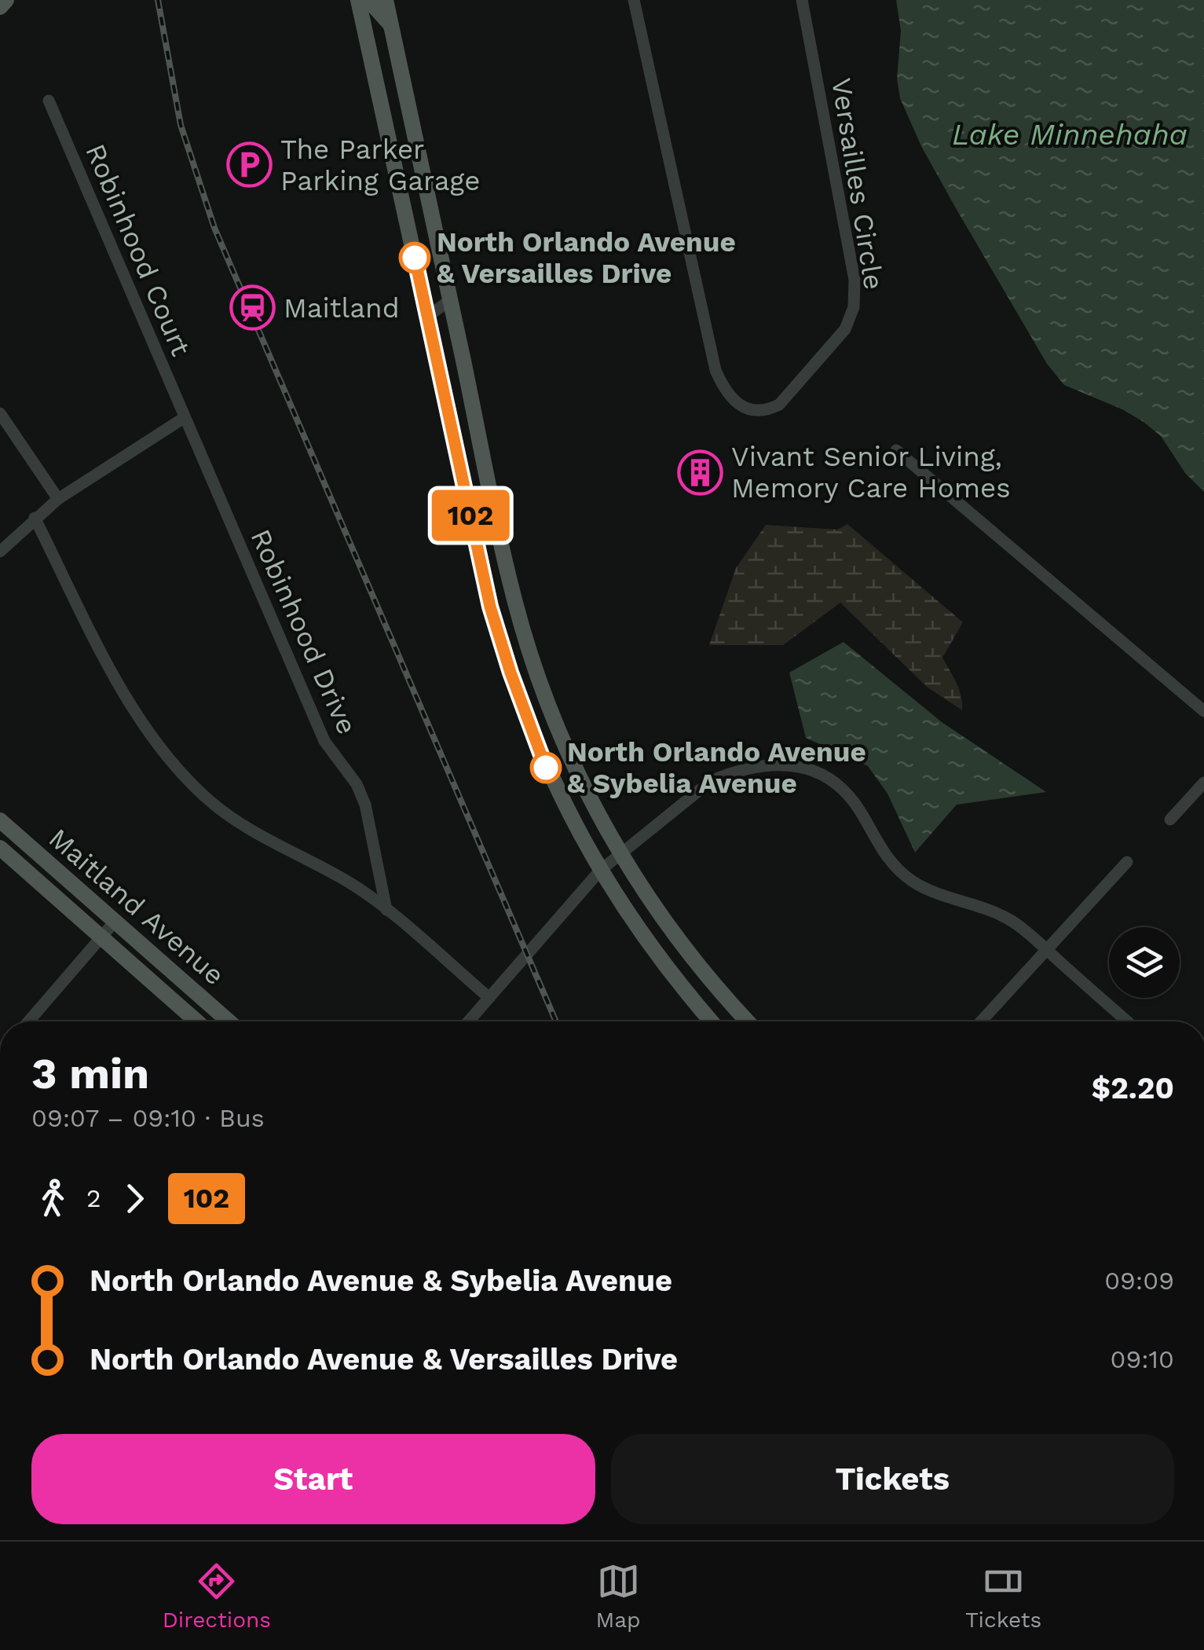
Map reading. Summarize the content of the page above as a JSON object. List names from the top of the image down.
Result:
{
  "streets": {
    "main road": ["Maitland Avenue"],
    "street": ["Versailles Circle", "Robinhood Court", "Robinhood Drive"]
  },
  "crossings": [
    ["Robinhood Court", "Robinhood Drive"]
  ],
  "water": ["Lake Minnehaha"],
  "places": {
    "parking": ["The Parker Parking Garage"],
    "other": ["North Orlando Avenue & Versailles Drive", "North Orlando Avenue & Sybelia Avenue"],
    "station": ["Maitland"],
    "building": ["Vivant Senior Living, Memory Care Homes"]
  },
  "lines": ["bus line 102"],
  "page": {
    "on_map": "102",
    "heading": ["3 min", "09:07 – 09:10 · Bus", "$2.20"],
    "legs": ["2", "102"],
    "list": [
      {
        "name": "North Orlando Avenue & Sybelia Avenue",
        "value": "09:09"
      },
      {
        "name": "North Orlando Avenue & Versailles Drive",
        "value": "09:10"
      }
    ],
    "buttons": ["Start", "Tickets"],
    "tabs": ["Directions", "Map", "Tickets"]
  }
}
